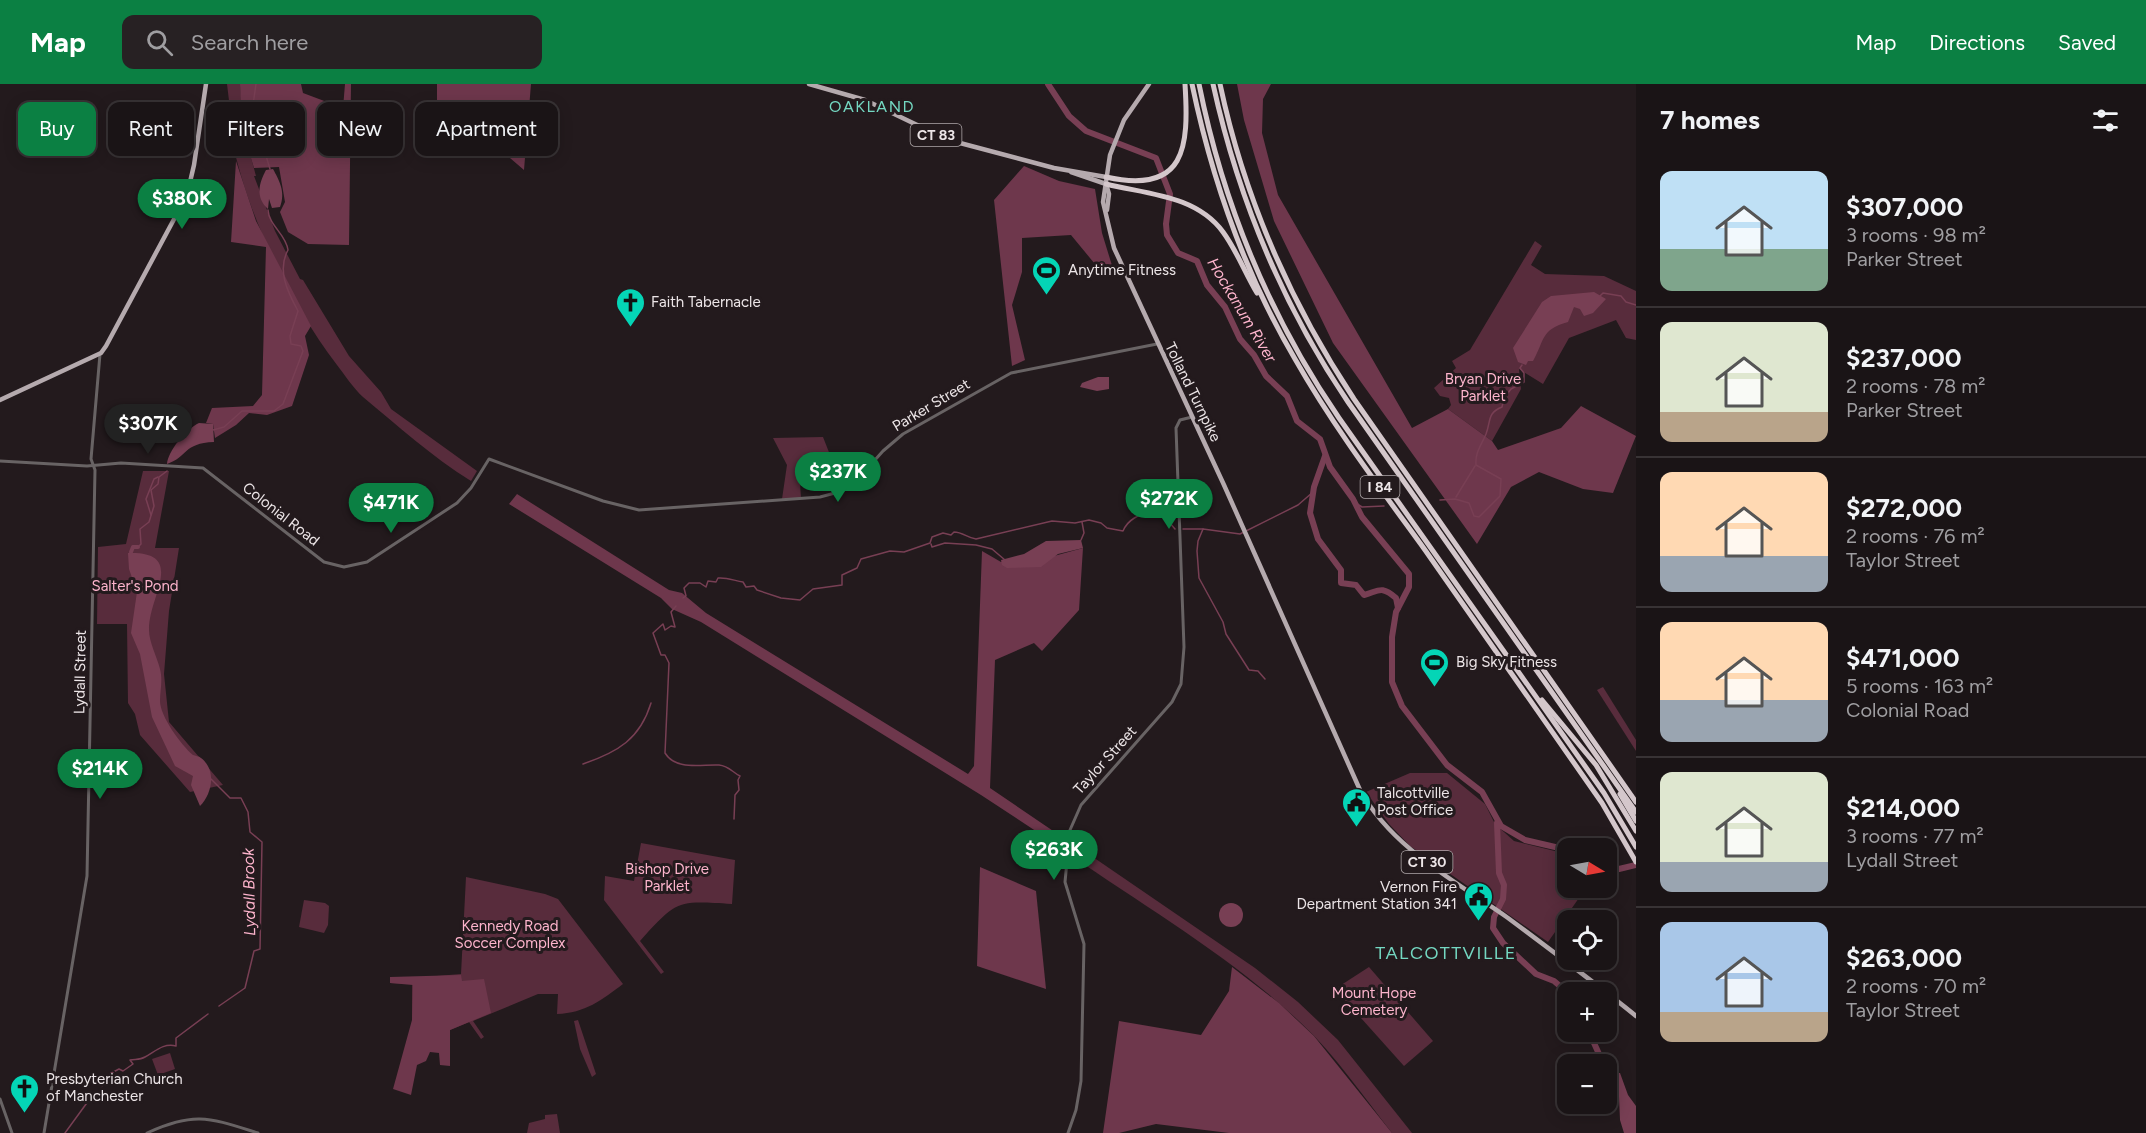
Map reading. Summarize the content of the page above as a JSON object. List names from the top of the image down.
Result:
{
  "streets": {
    "highway": ["I 84"],
    "main road": ["CT 83", "Tolland Turnpike", "CT 30"],
    "street": [
      "Parker Street",
      "Colonial Road",
      "Lydall Street",
      "Taylor Street"
    ]
  },
  "crossings": [
    ["CT 83", "Tolland Turnpike"],
    ["Tolland Turnpike", "Parker Street"],
    ["Tolland Turnpike", "Taylor Street"],
    ["Parker Street", "Colonial Road"],
    ["Colonial Road", "Lydall Street"]
  ],
  "districts": ["OAKLAND", "TALCOTTVILLE"],
  "water": ["Hockanum River", "Lydall Brook"],
  "parks": [
    "Bryan Drive Parklet",
    "Salter's Pond",
    "Bishop Drive Parklet",
    "Kennedy Road Soccer Complex",
    "Mount Hope Cemetery"
  ],
  "places": {
    "sports": ["Anytime Fitness", "Big Sky Fitness"],
    "church": ["Faith Tabernacle", "Presbyterian Church of Manchester"],
    "public building": ["Talcottville Post Office", "Vernon Fire Department Station 341"]
  },
  "north": "right",
  "page": {
    "header": "Map",
    "search": "Search here",
    "nav": ["Map", "Directions", "Saved"],
    "heading": "7 homes",
    "chip": [
      "Buy",
      "Rent",
      "Filters",
      "New",
      "Apartment"
    ],
    "list": [
      {
        "name": "$307,000",
        "note": "3 rooms · 98 m² · Parker Street"
      },
      {
        "name": "$237,000",
        "note": "2 rooms · 78 m² · Parker Street"
      },
      {
        "name": "$272,000",
        "note": "2 rooms · 76 m² · Taylor Street"
      },
      {
        "name": "$471,000",
        "note": "5 rooms · 163 m² · Colonial Road"
      },
      {
        "name": "$214,000",
        "note": "3 rooms · 77 m² · Lydall Street"
      },
      {
        "name": "$263,000",
        "note": "2 rooms · 70 m² · Taylor Street"
      }
    ],
    "price": [
      "$380K",
      "$307K",
      "$237K",
      "$272K",
      "$471K",
      "$214K",
      "$263K"
    ],
    "map_buttons": ["+", "−"]
  }
}
